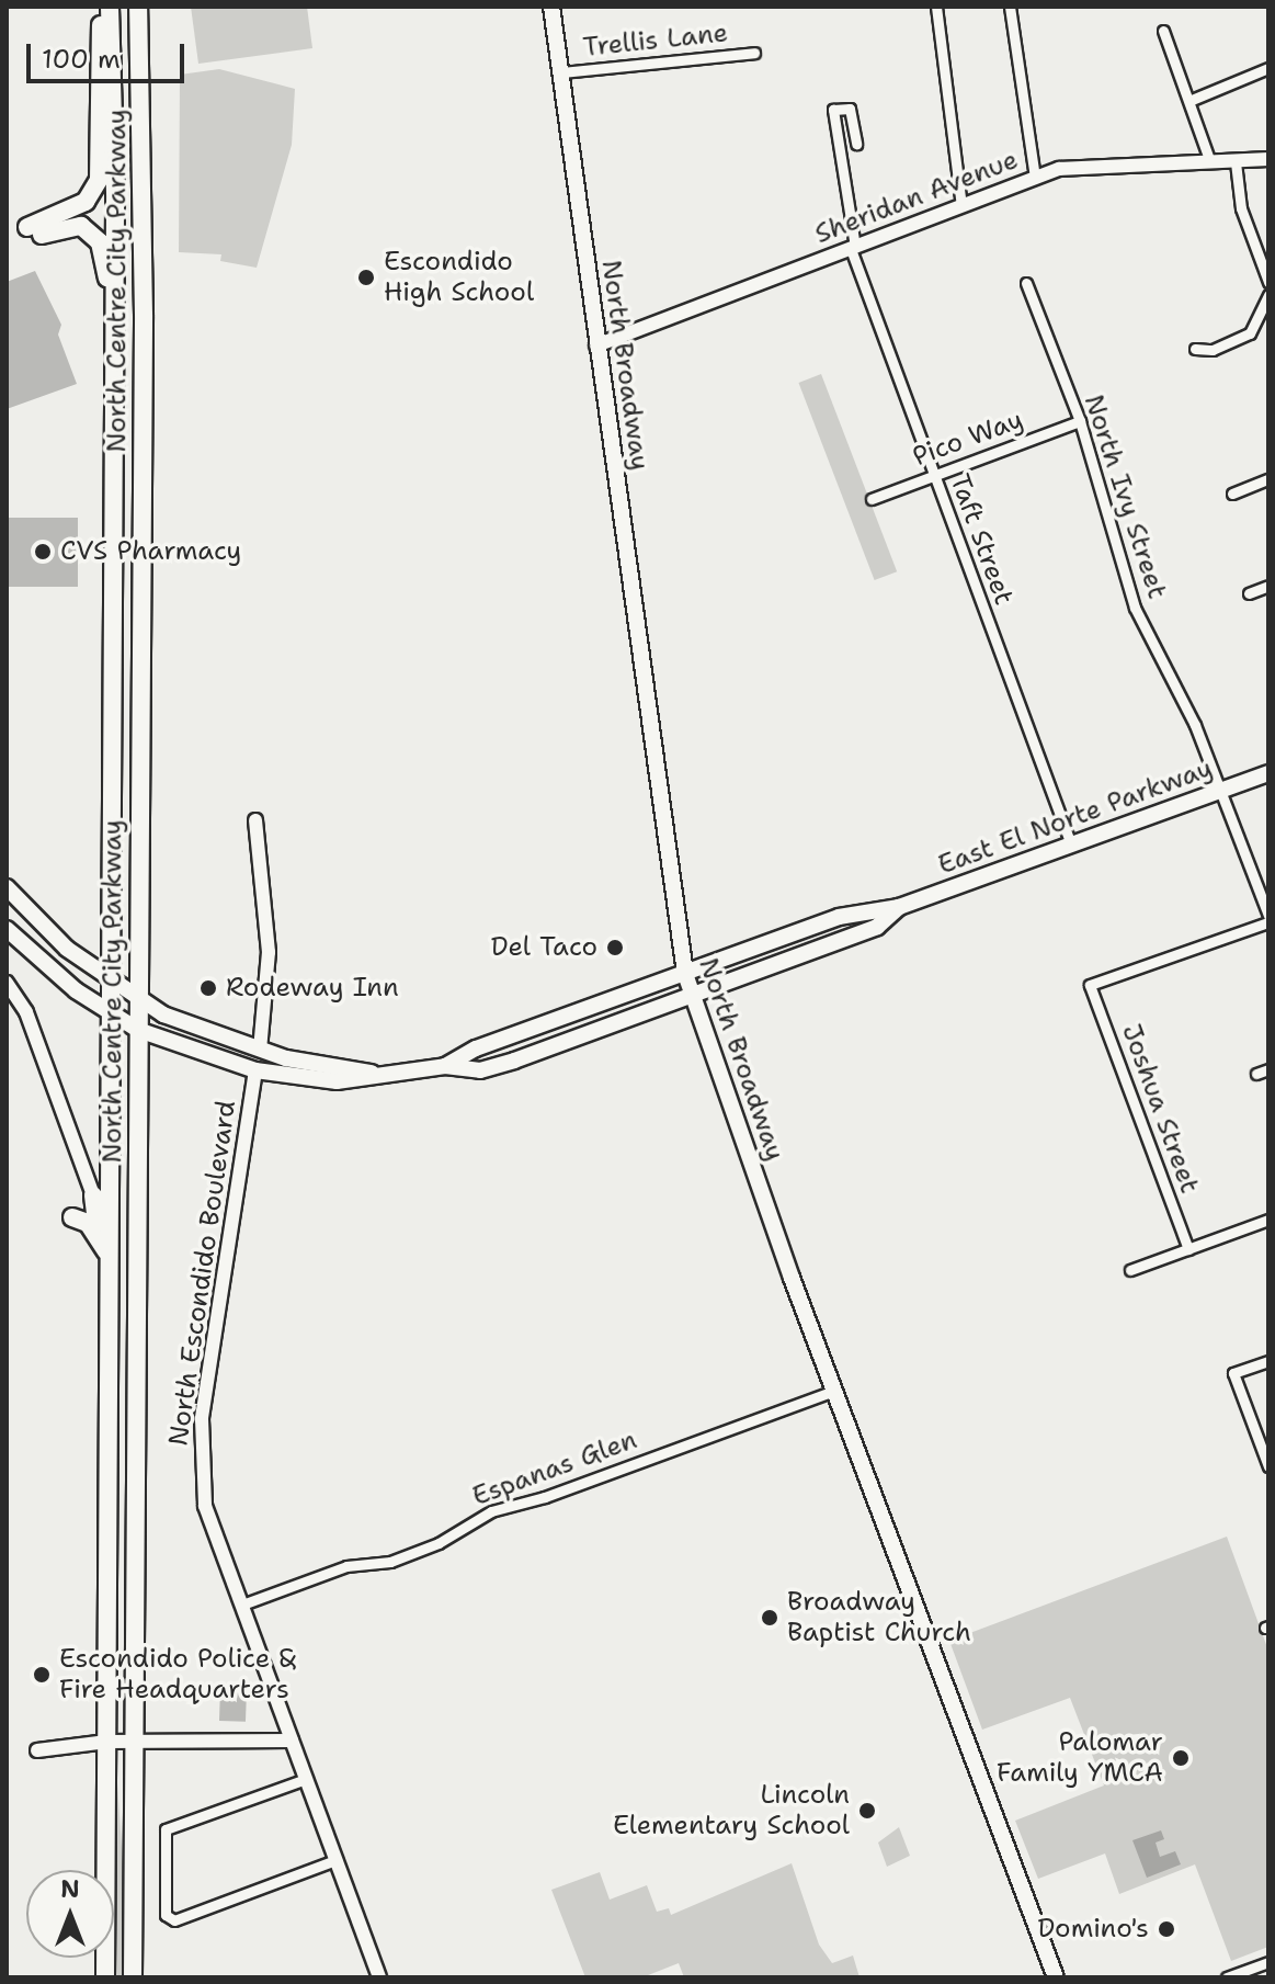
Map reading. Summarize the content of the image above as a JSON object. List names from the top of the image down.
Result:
{
  "streets": {
    "highway": ["North Centre City Parkway"],
    "main road": ["North Broadway", "East El Norte Parkway"],
    "street": [
      "Trellis Lane",
      "Sheridan Avenue",
      "Pico Way",
      "North Ivy Street",
      "Taft Street",
      "Joshua Street",
      "North Escondido Boulevard",
      "Espanas Glen"
    ]
  },
  "crossings": [
    ["Trellis Lane", "North Broadway"],
    ["Sheridan Avenue", "North Broadway"],
    ["Sheridan Avenue", "Taft Street"],
    ["North Broadway", "East El Norte Parkway"],
    ["North Broadway", "Espanas Glen"],
    ["Pico Way", "North Ivy Street"],
    ["Pico Way", "Taft Street"],
    ["North Ivy Street", "East El Norte Parkway"],
    ["North Ivy Street", "Joshua Street"],
    ["Taft Street", "East El Norte Parkway"],
    ["North Escondido Boulevard", "Espanas Glen"]
  ],
  "places": [
    "Escondido High School",
    "CVS Pharmacy",
    "Del Taco",
    "Rodeway Inn",
    "Broadway Baptist Church",
    "Escondido Police & Fire Headquarters",
    "Palomar Family YMCA",
    "Lincoln Elementary School",
    "Domino's"
  ],
  "scale_bar": "100 m",
  "north": "top"
}
